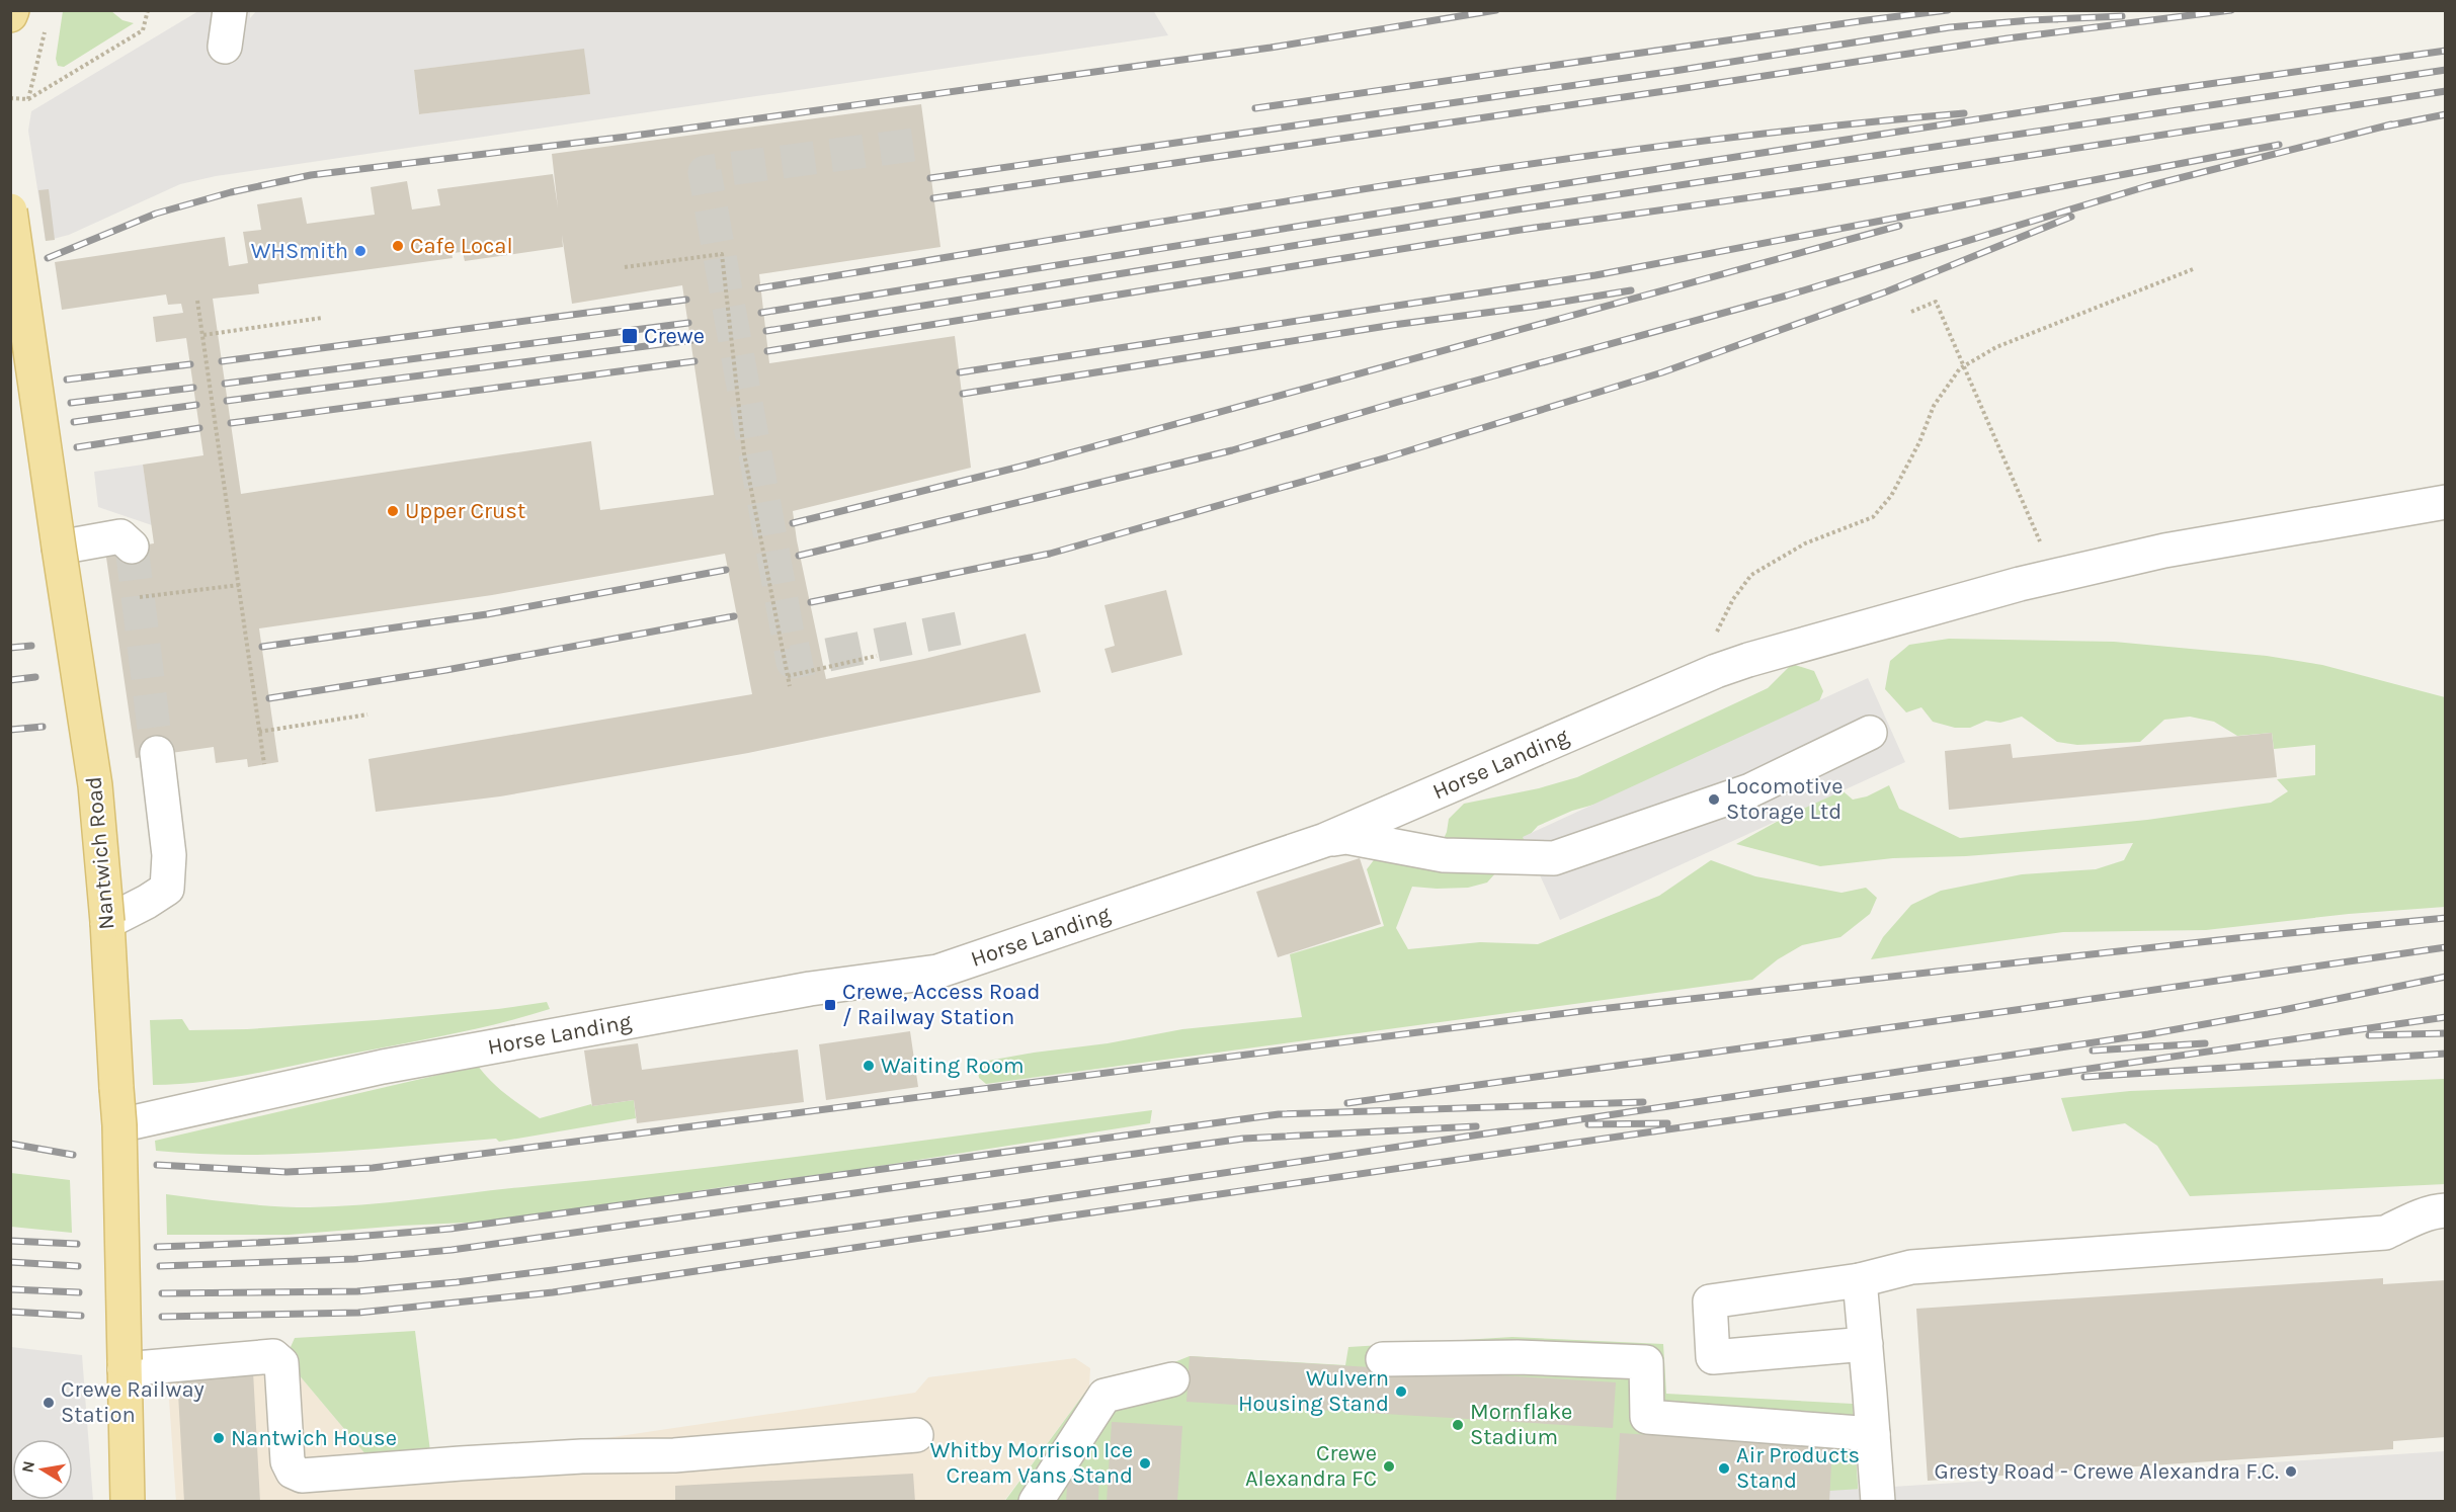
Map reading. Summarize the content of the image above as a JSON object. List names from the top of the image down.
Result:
{
  "streets": {
    "main road": ["Nantwich Road"],
    "lane": ["Horse Landing"]
  },
  "crossings": [
    ["Horse Landing", "Nantwich Road"]
  ],
  "places": {
    "other": [
      "Cafe Local",
      "WHSmith",
      "Upper Crust",
      "Locomotive Storage Ltd",
      "Waiting Room",
      "Wulvern Housing Stand",
      "Crewe Railway Station",
      "Mornflake Stadium",
      "Nantwich House",
      "Whitby Morrison Ice Cream Vans Stand",
      "Crewe Alexandra FC",
      "Air Products Stand",
      "Gresty Road - Crewe Alexandra F.C."
    ],
    "transit": ["Crewe", "Crewe, Access Road / Railway Station"]
  },
  "north": "left"
}
